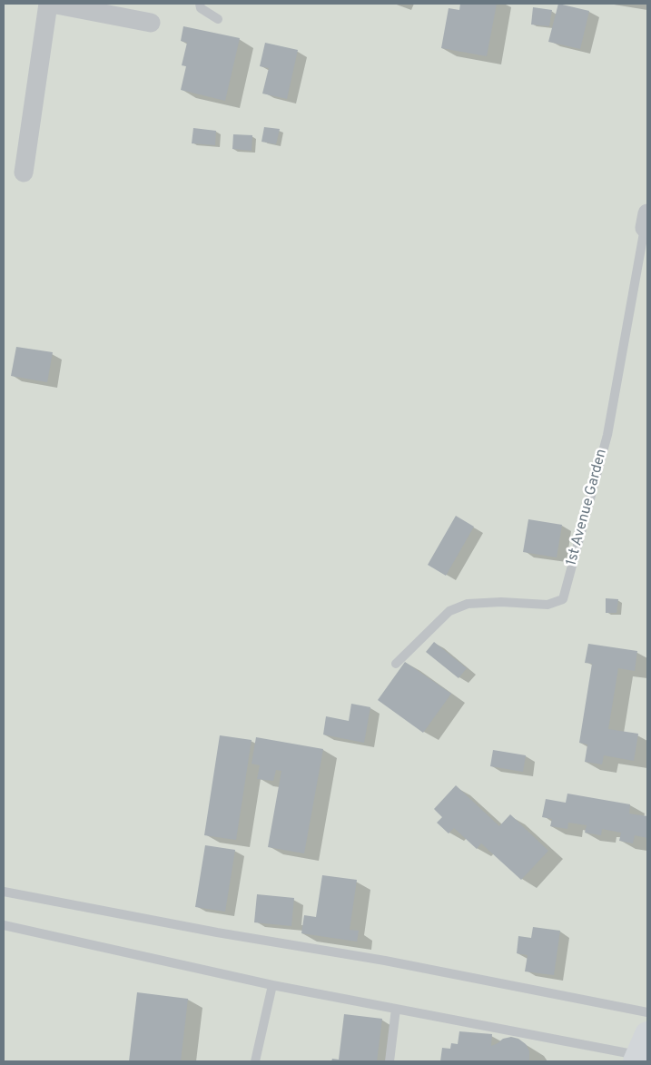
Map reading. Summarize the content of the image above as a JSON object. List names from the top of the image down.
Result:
{
  "streets": {
    "lane": ["1st Avenue Garden"]
  }
}
